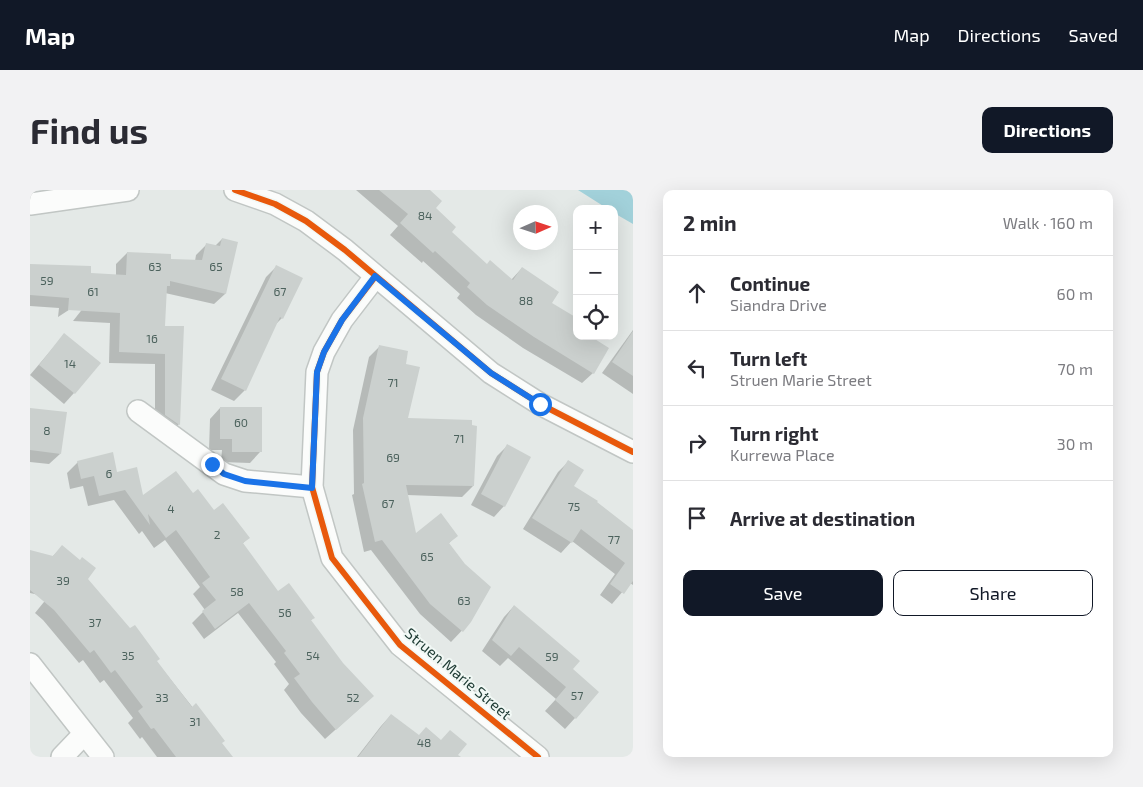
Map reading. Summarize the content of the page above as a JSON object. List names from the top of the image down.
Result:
{
  "streets": {
    "street": ["Struen Marie Street"]
  },
  "house_numbers": [
    "84",
    "63",
    "65",
    "59",
    "61",
    "67",
    "88",
    "16",
    "14",
    "71",
    "60",
    "8",
    "71",
    "69",
    "6",
    "67",
    "75",
    "4",
    "2",
    "77",
    "65",
    "39",
    "58",
    "63",
    "56",
    "37",
    "35",
    "54",
    "59",
    "57",
    "33",
    "52",
    "31",
    "48"
  ],
  "north": "right",
  "page": {
    "header": "Map",
    "nav": ["Map", "Directions", "Saved"],
    "buttons": [
      "Directions",
      ["Save", "Share"]
    ],
    "title": "Find us",
    "heading": ["2 min", "Walk · 160 m"],
    "map_buttons": ["+", "−"],
    "list": [
      ["Continue", "Siandra Drive", "60 m"],
      ["Turn left", "Struen Marie Street", "70 m"],
      ["Turn right", "Kurrewa Place", "30 m"],
      "Arrive at destination"
    ]
  }
}
